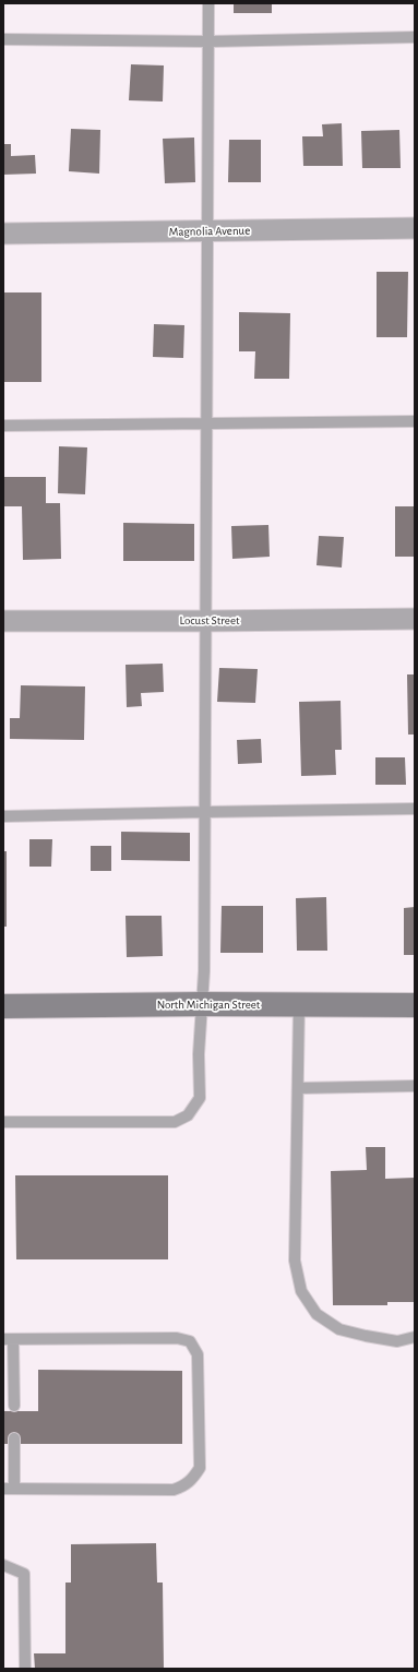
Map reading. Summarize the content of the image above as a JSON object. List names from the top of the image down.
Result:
{
  "streets": {
    "street": ["Magnolia Avenue", "Locust Street", "North Michigan Street"]
  }
}
